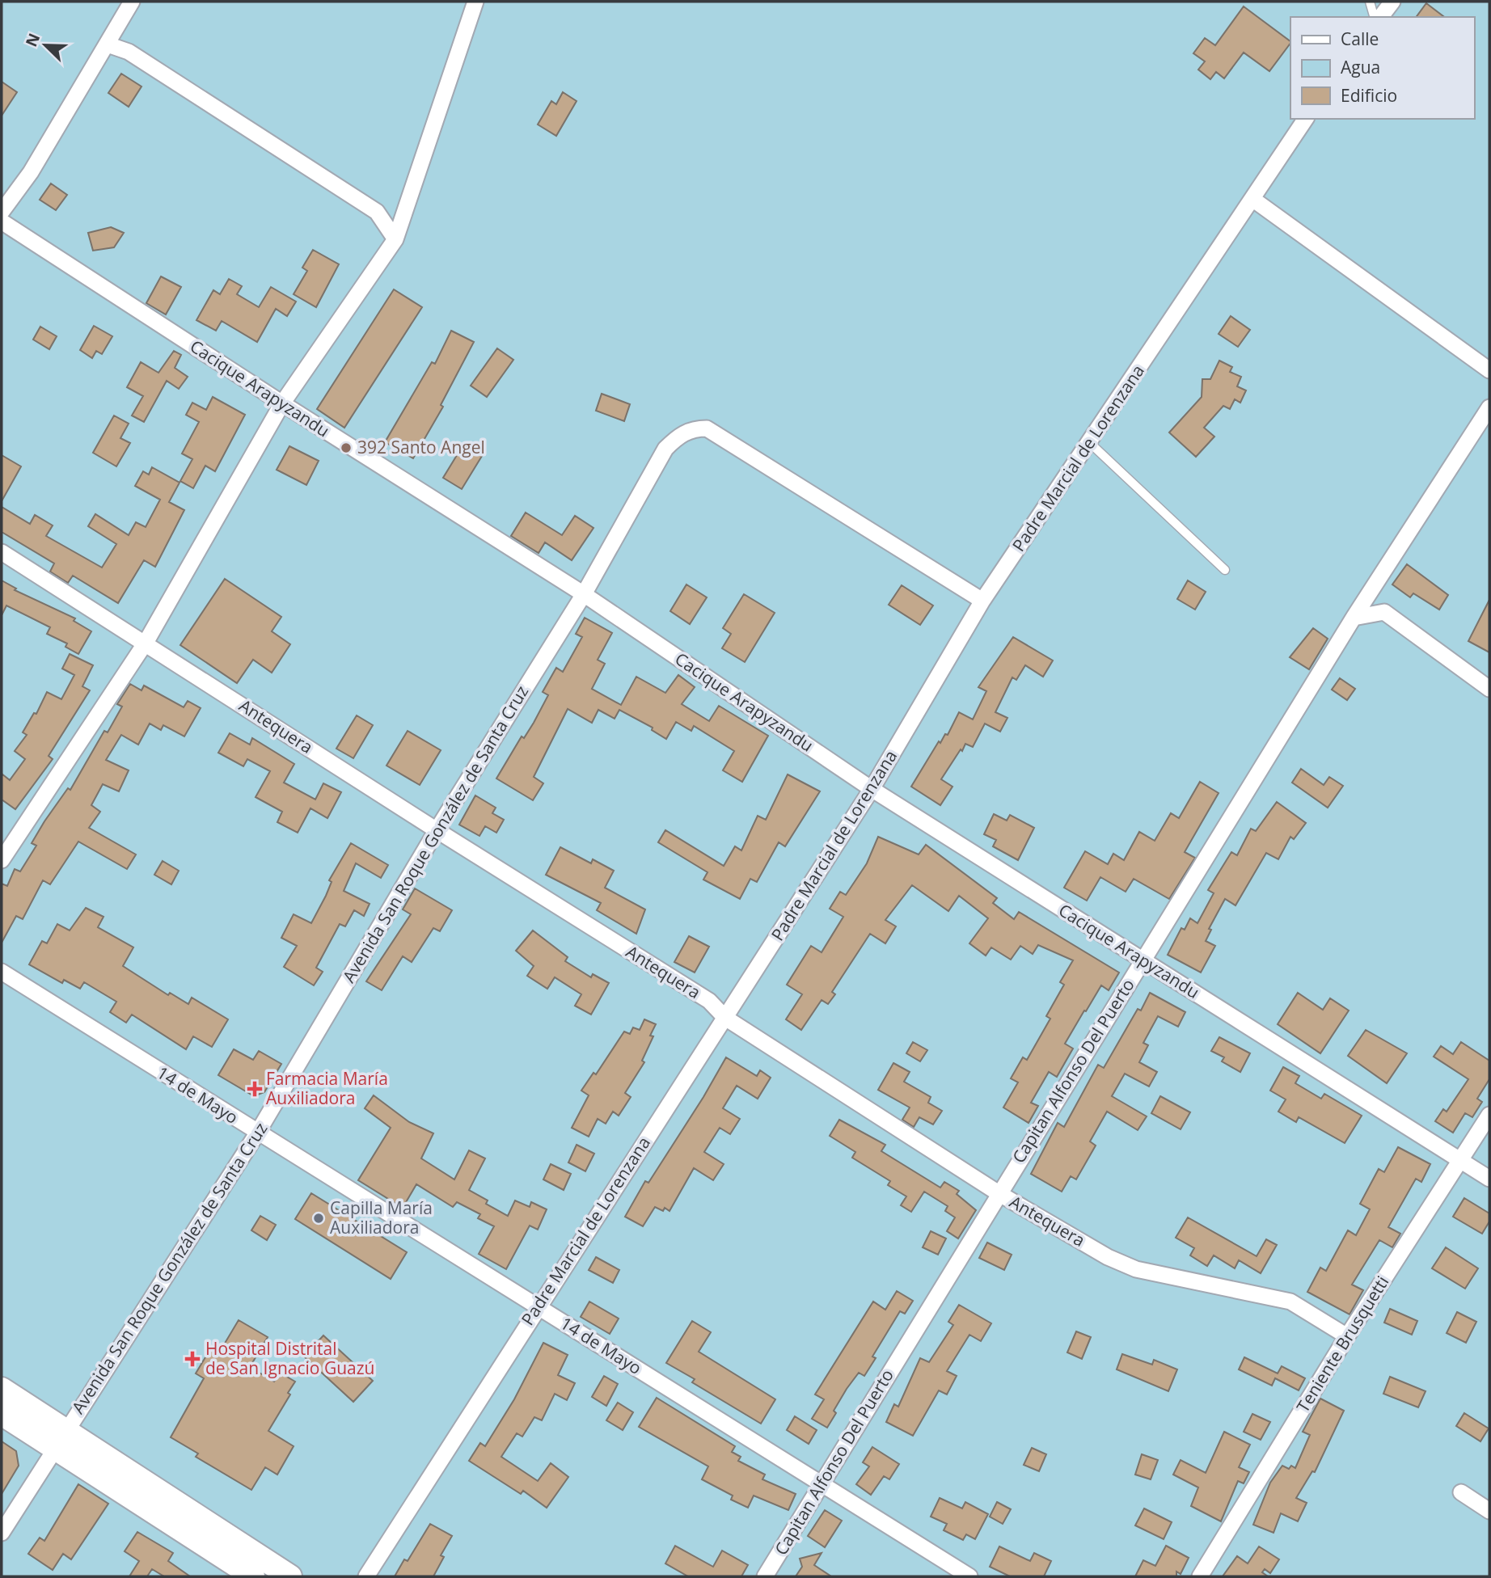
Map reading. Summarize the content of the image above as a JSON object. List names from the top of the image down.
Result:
{
  "streets": {
    "street": [
      "Cacique Arapyzandu",
      "Padre Marcial de Lorenzana",
      "Antequera",
      "Avenida San Roque González de Santa Cruz",
      "Capitan Alfonso Del Puerto",
      "14 de Mayo",
      "Teniente Brusquetti"
    ]
  },
  "crossings": [
    ["Cacique Arapyzandu", "Padre Marcial de Lorenzana"],
    ["Cacique Arapyzandu", "Avenida San Roque González de Santa Cruz"],
    ["Cacique Arapyzandu", "Capitan Alfonso Del Puerto"],
    ["Cacique Arapyzandu", "Teniente Brusquetti"],
    ["Padre Marcial de Lorenzana", "Antequera"],
    ["Padre Marcial de Lorenzana", "Avenida San Roque González de Santa Cruz"],
    ["Padre Marcial de Lorenzana", "14 de Mayo"],
    ["Antequera", "Avenida San Roque González de Santa Cruz"],
    ["Antequera", "Capitan Alfonso Del Puerto"],
    ["Antequera", "Teniente Brusquetti"],
    ["Avenida San Roque González de Santa Cruz", "14 de Mayo"],
    ["Capitan Alfonso Del Puerto", "14 de Mayo"]
  ],
  "places": {
    "other": ["392 Santo Angel", "Capilla María Auxiliadora"],
    "health": ["Farmacia María Auxiliadora", "Hospital Distrital de San Ignacio Guazú"]
  },
  "legend": ["Calle", "Agua", "Edificio"],
  "north": "top left"
}
